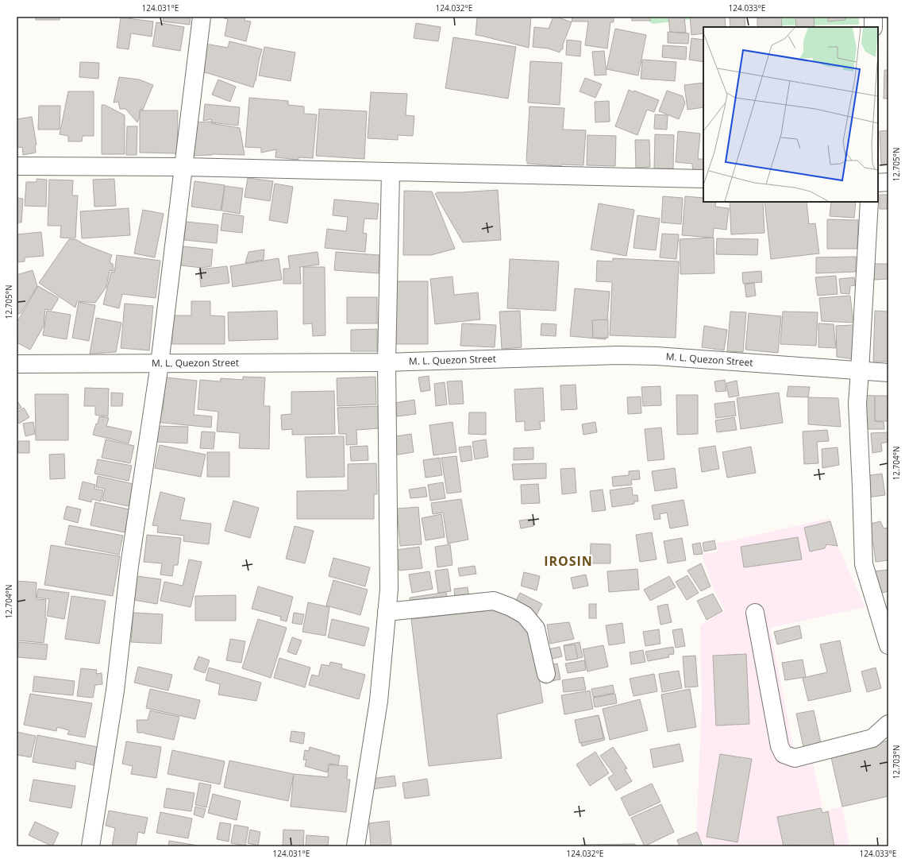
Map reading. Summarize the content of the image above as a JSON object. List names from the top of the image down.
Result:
{
  "streets": {
    "street": ["M. L. Quezon Street"]
  },
  "districts": ["IROSIN"],
  "coordinates": [
    "124.031°E",
    "124.032°E",
    "124.033°E",
    "12.705°N",
    "12.704°N",
    "12.703°N"
  ]
}
